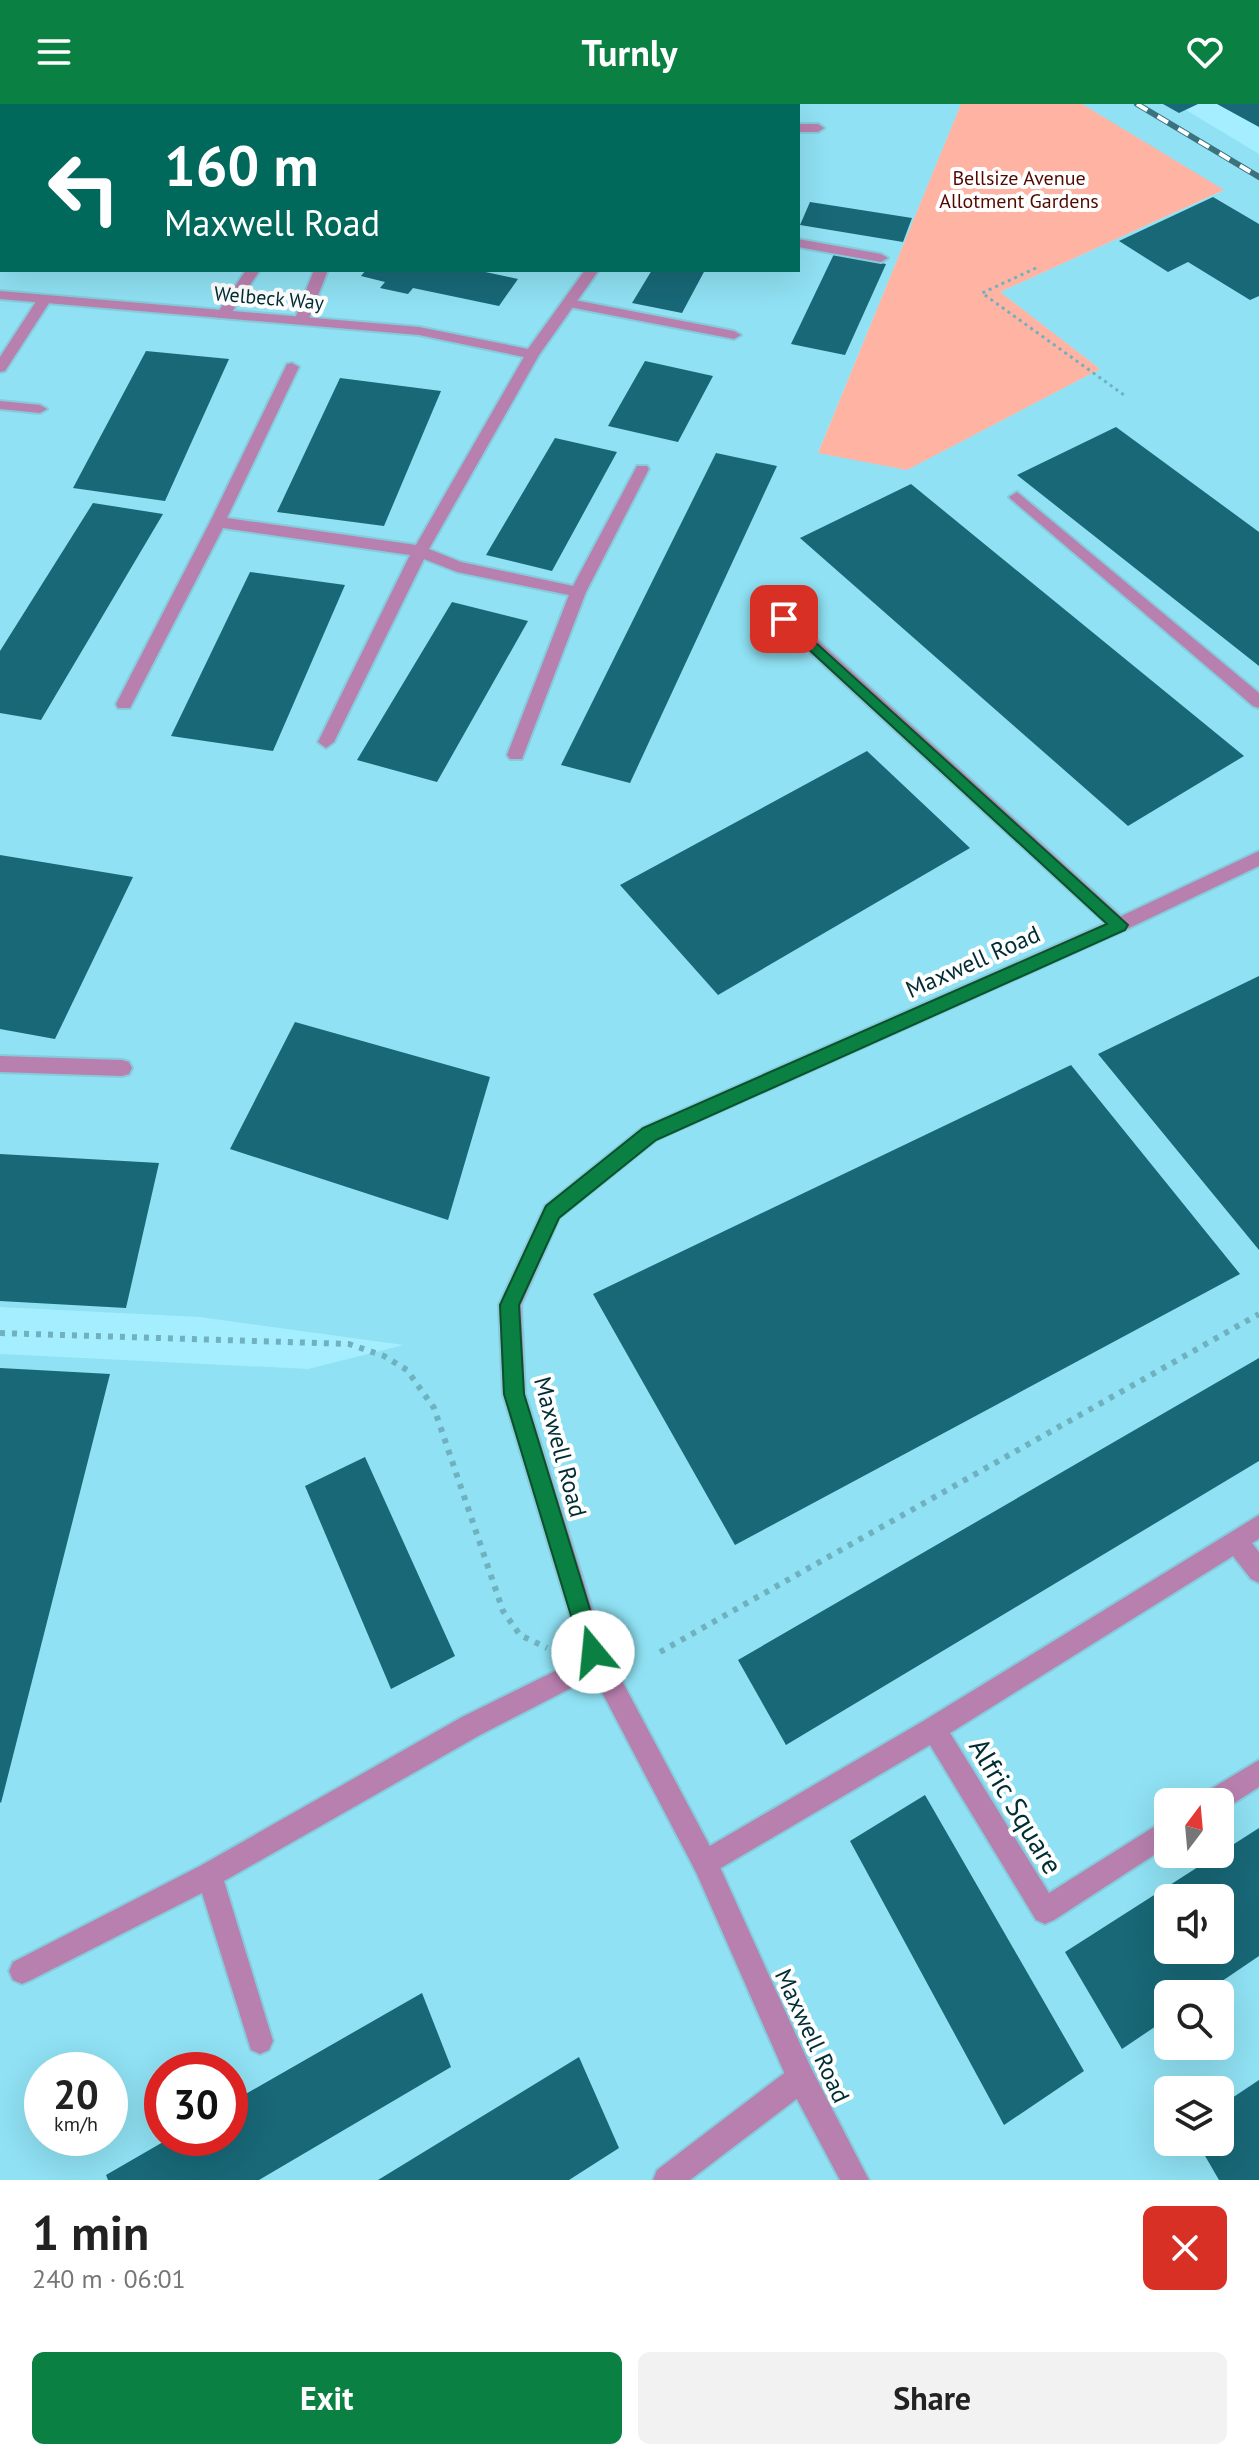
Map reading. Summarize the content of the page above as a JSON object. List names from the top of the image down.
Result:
{
  "streets": {
    "street": ["Welbeck Way", "Maxwell Road", "Alfric Square"]
  },
  "crossings": [
    ["Maxwell Road", "Alfric Square"]
  ],
  "parks": ["Bellsize Avenue Allotment Gardens"],
  "north": "top",
  "page": {
    "header": "Turnly",
    "turn": ["160 m", "Maxwell Road"],
    "speed": "20 km/h",
    "limit": "30",
    "heading": ["1 min", "240 m · 06:01"],
    "buttons": ["Exit", "Share"]
  }
}
